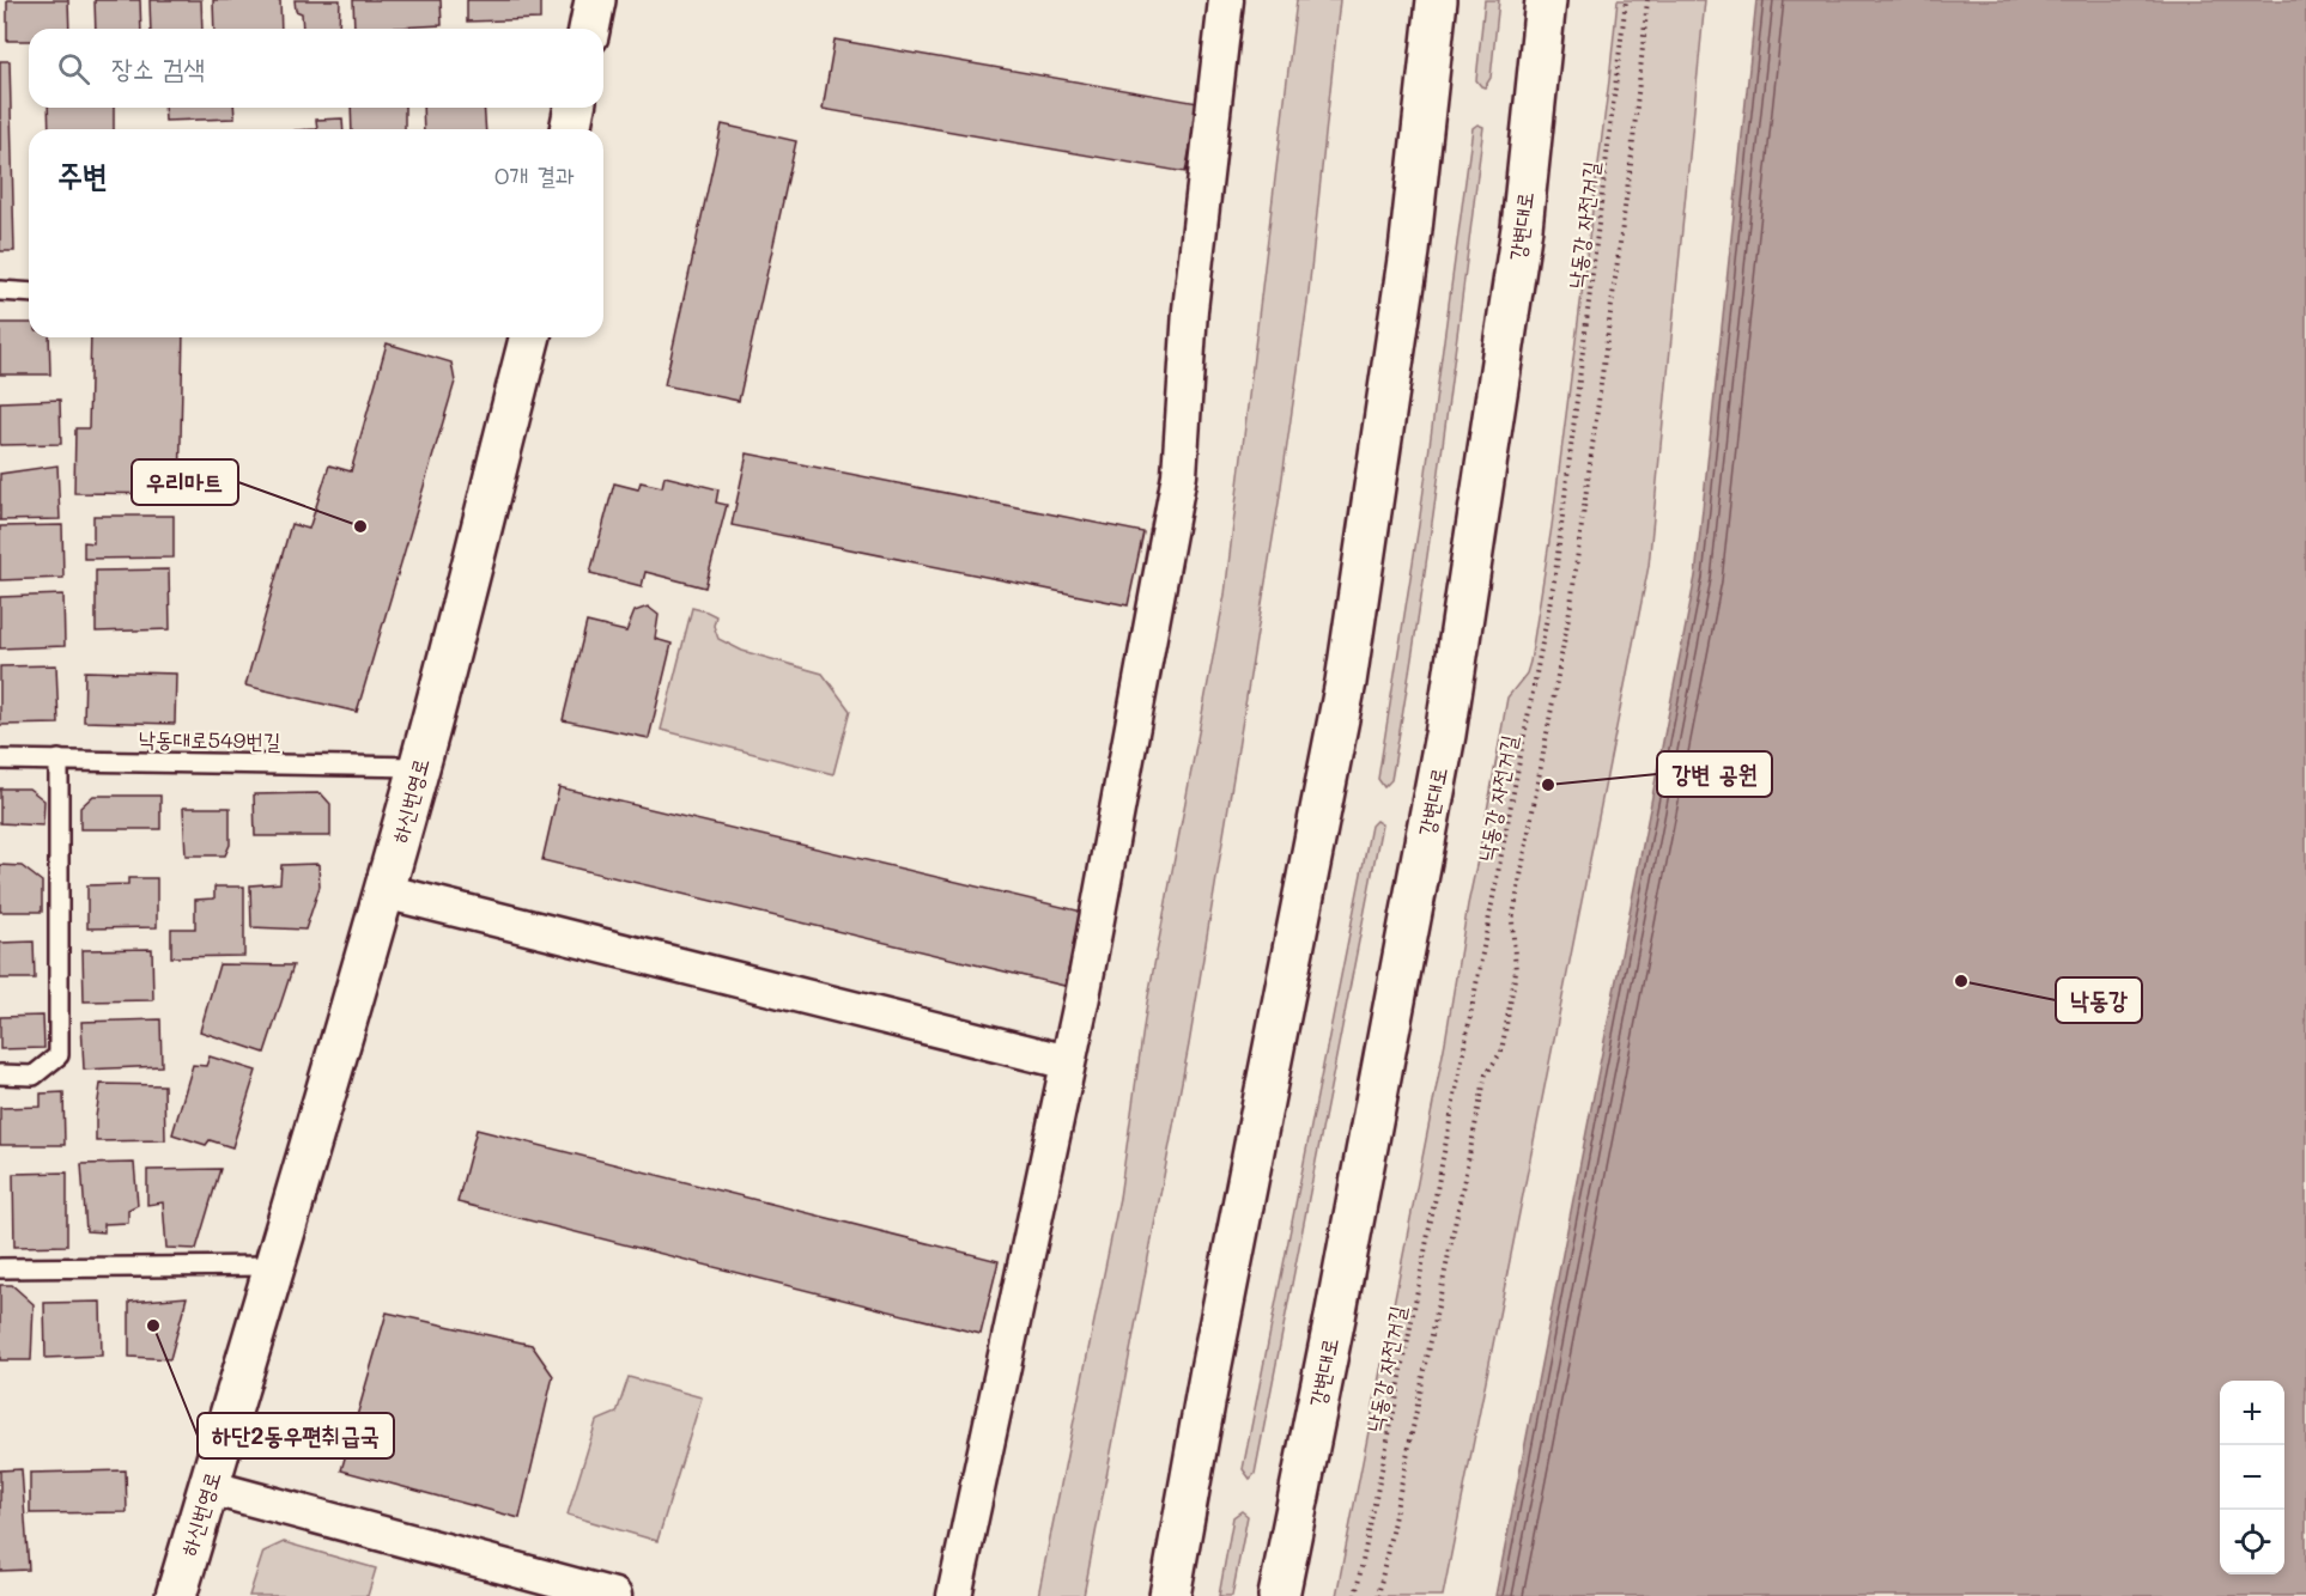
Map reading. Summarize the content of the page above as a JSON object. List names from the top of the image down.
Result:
{
  "streets": {
    "main road": ["강변대로", "하신번영로"],
    "lane": ["낙동대로549번길"],
    "path": ["낙동강 자전거길"]
  },
  "crossings": [
    ["낙동대로549번길", "하신번영로"]
  ],
  "places": [
    "우리마트",
    "강변 공원",
    "낙동강",
    "하단2동우편취급국"
  ],
  "page": {
    "search": "장소 검색",
    "heading": ["주변", "0개 결과"],
    "map_buttons": ["+", "−"]
  }
}
